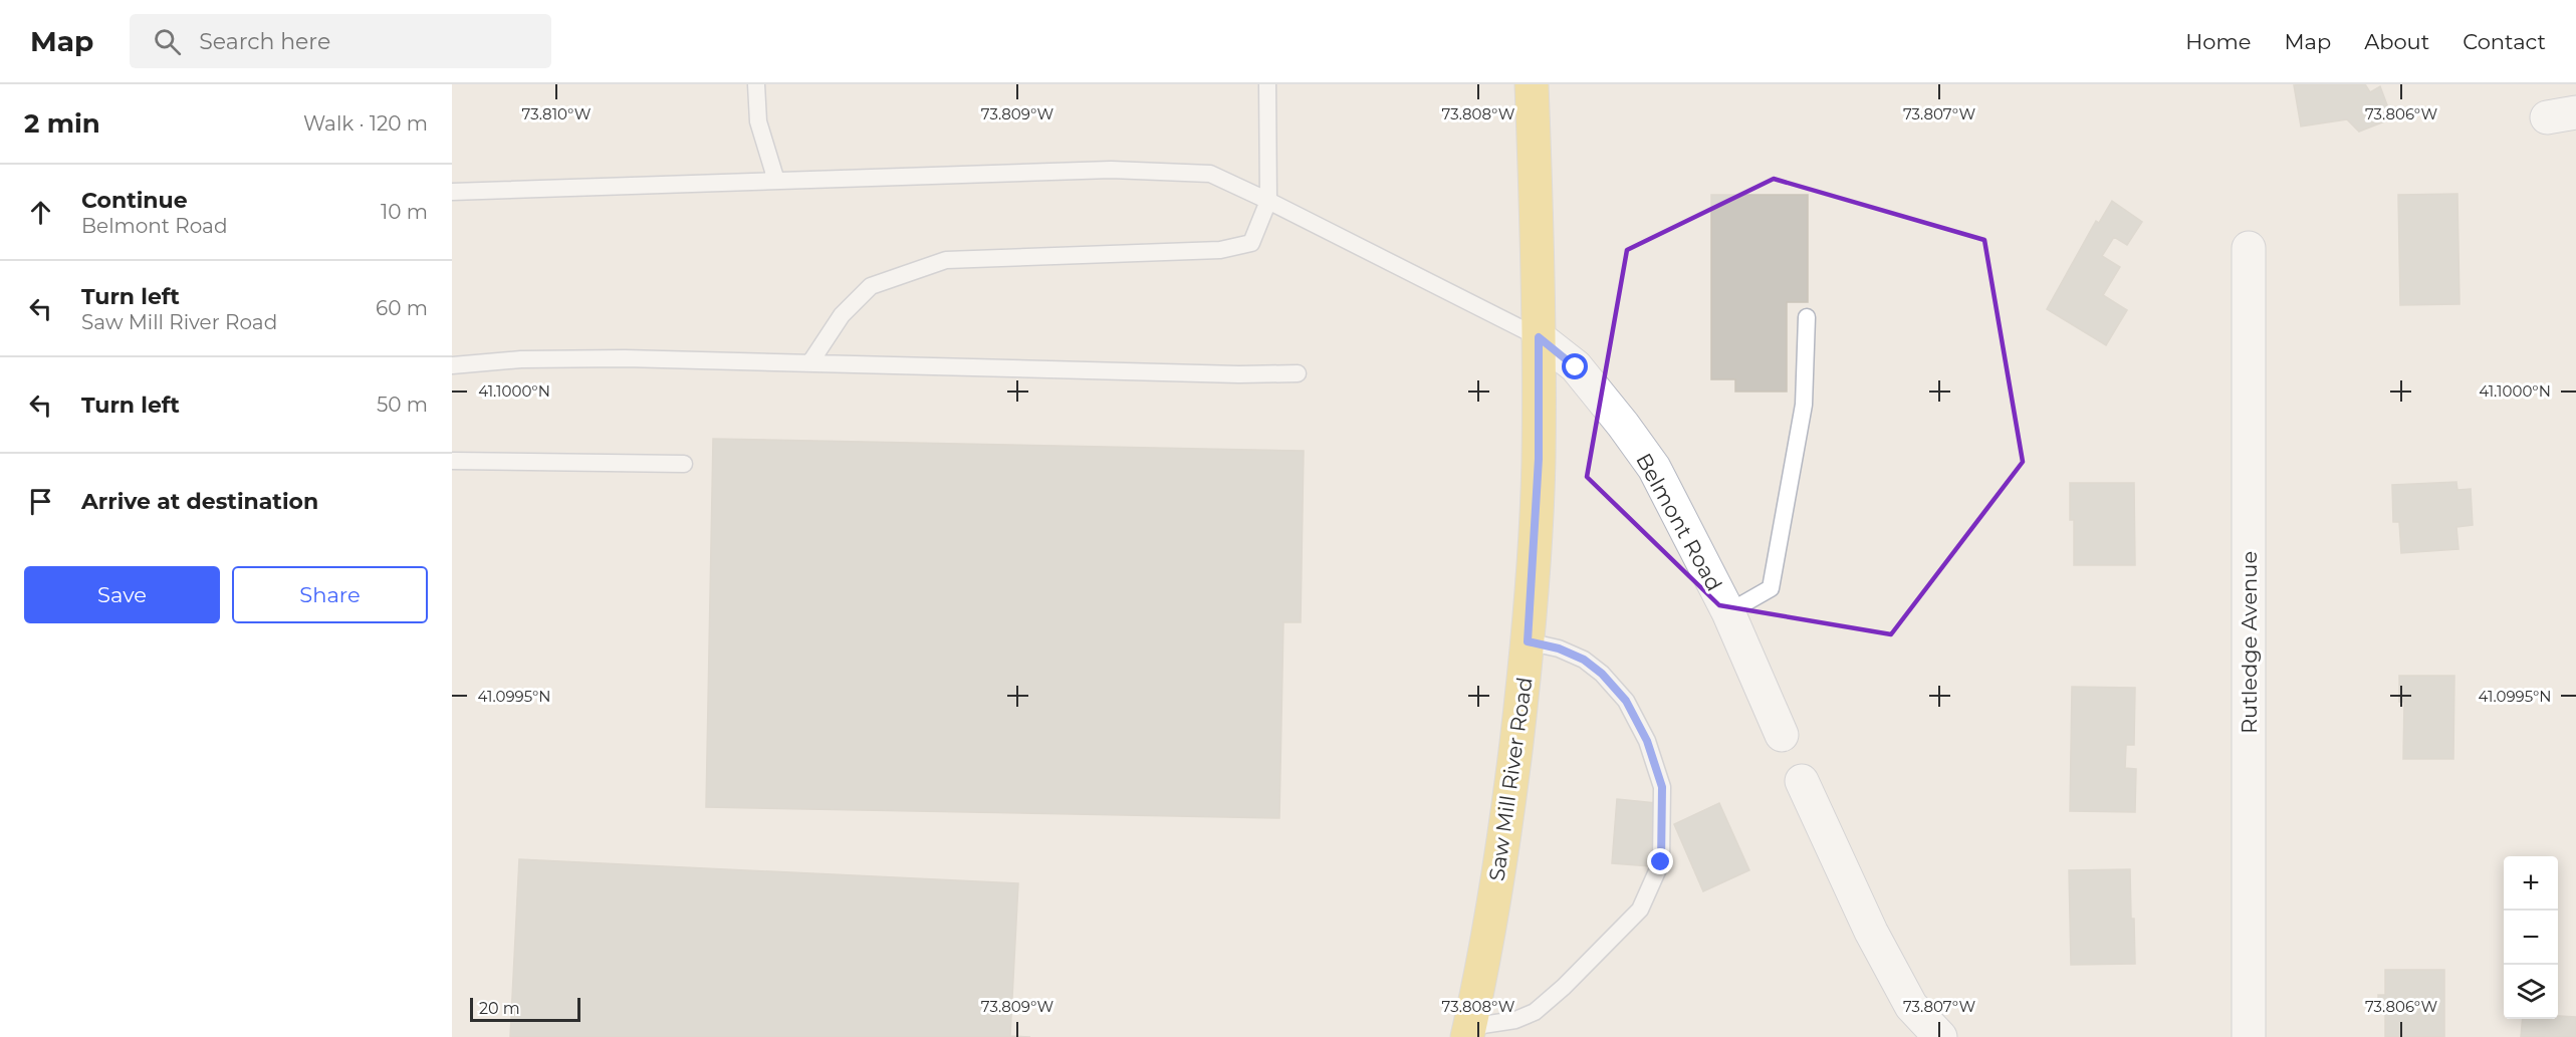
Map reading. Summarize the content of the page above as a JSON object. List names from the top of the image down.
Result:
{
  "streets": {
    "main road": ["Saw Mill River Road"],
    "street": ["Belmont Road", "Rutledge Avenue"]
  },
  "crossings": [
    ["Belmont Road", "Saw Mill River Road"]
  ],
  "scale_bar": "20 m",
  "page": {
    "header": "Map",
    "search": "Search here",
    "nav": [
      "Home",
      "Map",
      "About",
      "Contact"
    ],
    "heading": ["2 min", "Walk · 120 m"],
    "list": [
      ["Continue", "Belmont Road", "10 m"],
      ["Turn left", "Saw Mill River Road", "60 m"],
      ["Turn left", "50 m"],
      "Arrive at destination"
    ],
    "buttons": ["Save", "Share"],
    "map_buttons": ["+", "−"],
    "scale": "20 m"
  },
  "coordinates": [
    "73.810°W",
    "73.809°W",
    "73.808°W",
    "73.807°W",
    "73.806°W",
    "41.1000°N",
    "41.0995°N"
  ]
}
